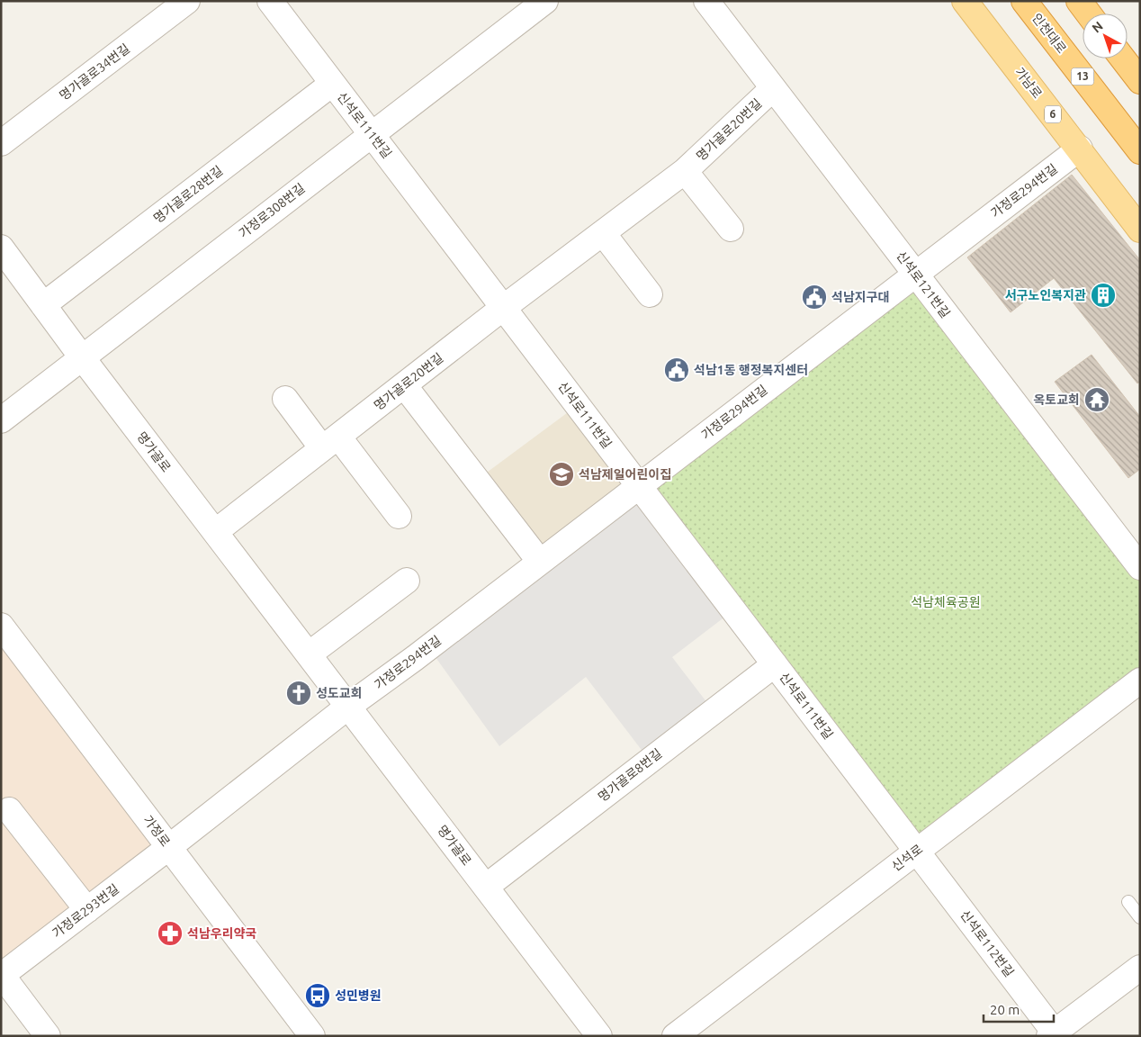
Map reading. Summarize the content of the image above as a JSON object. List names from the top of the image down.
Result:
{
  "streets": {
    "highway": ["인천대로", "13"],
    "main road": ["가남로", "6"],
    "street": [
      "명가골로34번길",
      "신석로111번길",
      "명가골로20번길",
      "가정로294번길",
      "명가골로28번길",
      "가정로308번길",
      "신석로121번길",
      "명가골로",
      "명가골로8번길",
      "가정로",
      "신석로",
      "가정로293번길",
      "신석로112번길"
    ]
  },
  "crossings": [
    ["가남로", "가정로294번길"],
    ["신석로111번길", "명가골로20번길"],
    ["신석로111번길", "가정로294번길"],
    ["신석로111번길", "명가골로28번길"],
    ["신석로111번길", "가정로308번길"],
    ["신석로111번길", "명가골로8번길"],
    ["신석로111번길", "신석로"],
    ["신석로111번길", "신석로112번길"],
    ["명가골로20번길", "신석로121번길"],
    ["명가골로20번길", "명가골로"],
    ["가정로294번길", "신석로121번길"],
    ["가정로294번길", "명가골로"],
    ["가정로294번길", "가정로"],
    ["가정로294번길", "가정로293번길"],
    ["명가골로28번길", "명가골로"],
    ["가정로308번길", "명가골로"],
    ["명가골로", "명가골로8번길"],
    ["가정로", "가정로293번길"],
    ["신석로", "신석로112번길"]
  ],
  "parks": ["석남체육공원"],
  "places": {
    "building": ["서구노인복지관"],
    "public building": ["석남지구대", "석남1동 행정복지센터"],
    "temple": ["옥토교회"],
    "school or university": ["석남제일어린이집"],
    "church": ["성도교회"],
    "pharmacy": ["석남우리약국"],
    "bus stop": ["성민병원"]
  },
  "scale_bar": "20 m",
  "north": "top left"
}
